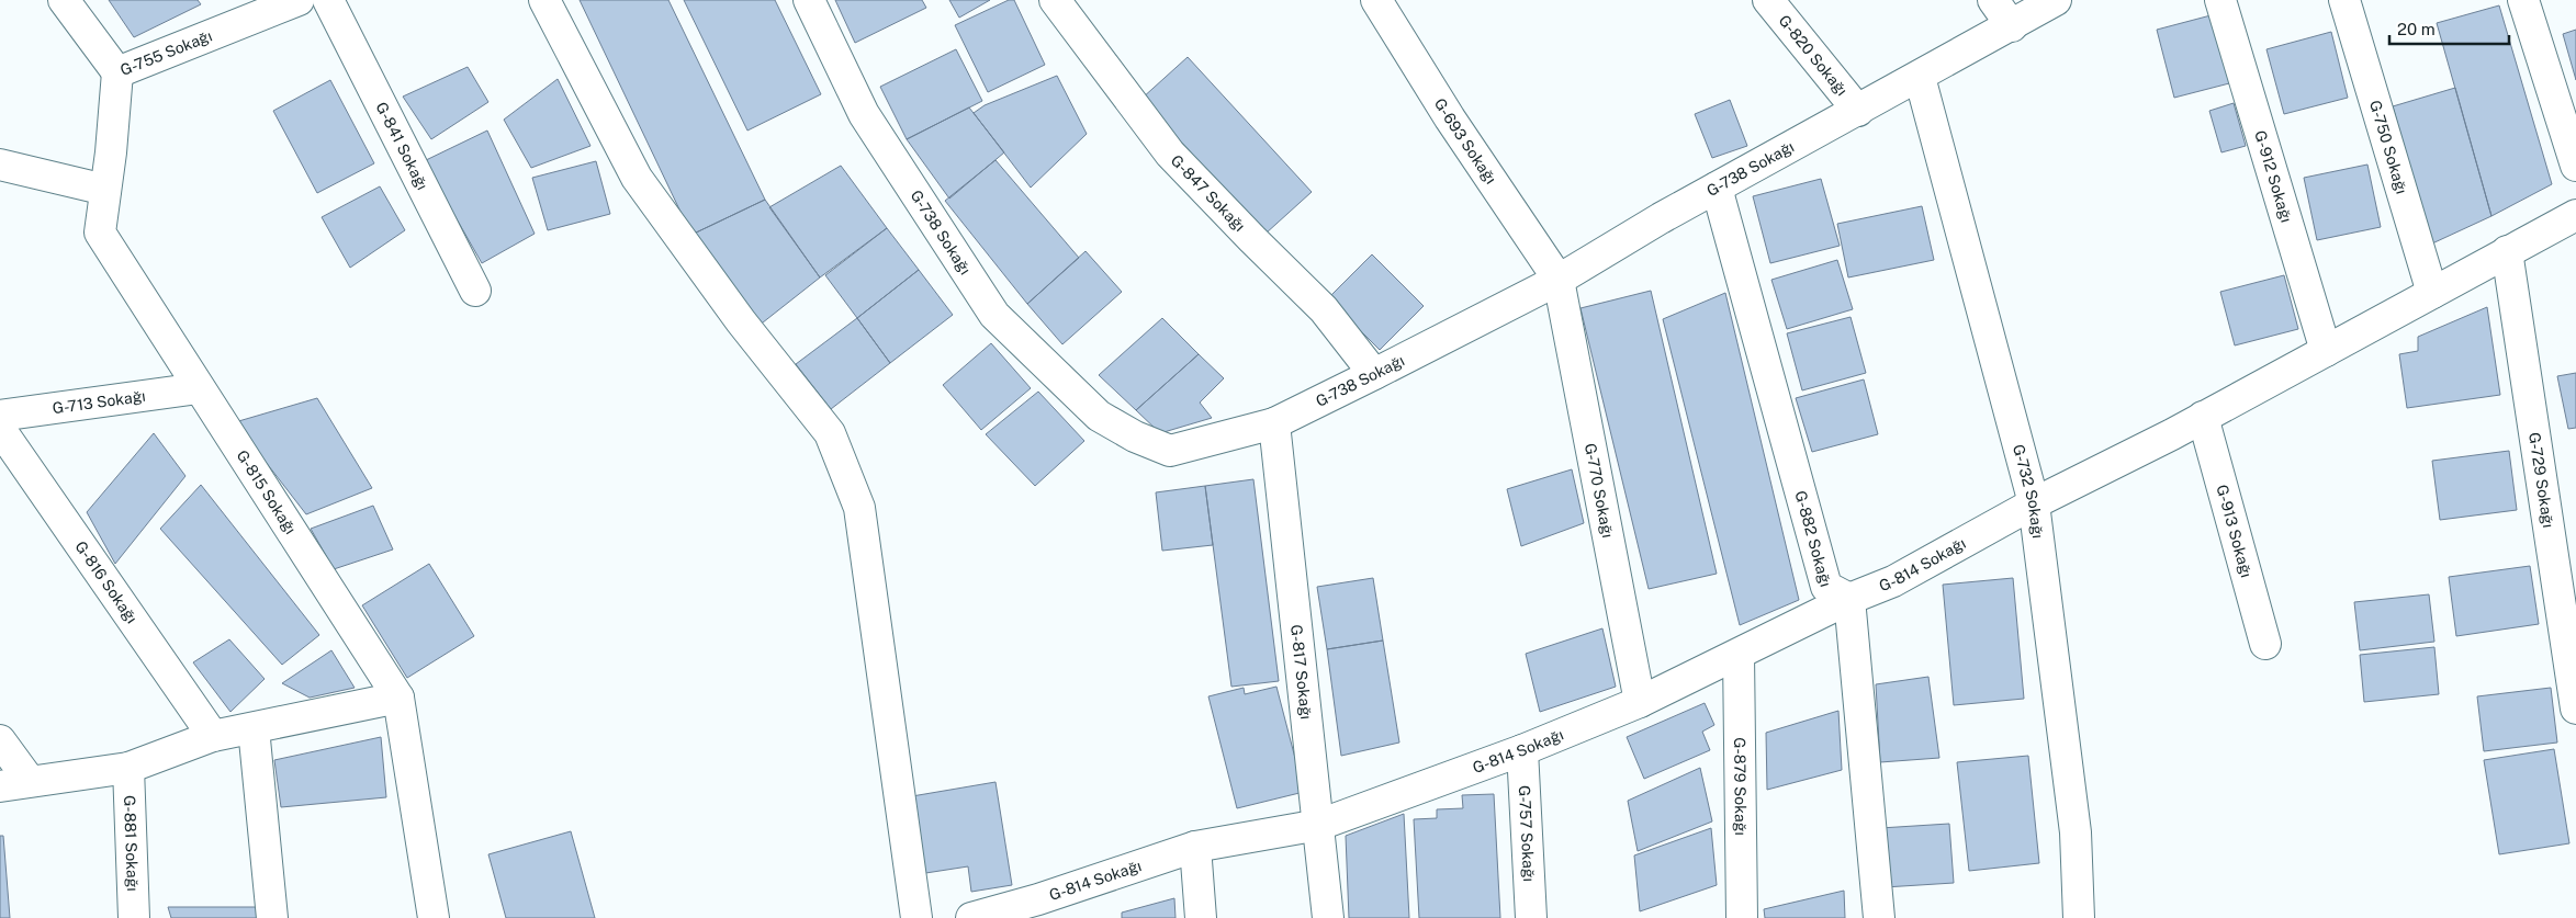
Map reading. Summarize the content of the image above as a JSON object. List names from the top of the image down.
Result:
{
  "streets": {
    "street": [
      "G-755 Sokağı",
      "G-820 Sokağı",
      "G-693 Sokağı",
      "G-841 Sokağı",
      "G-750 Sokağı",
      "G-738 Sokağı",
      "G-912 Sokağı",
      "G-847 Sokağı",
      "G-713 Sokağı",
      "G-729 Sokağı",
      "G-815 Sokağı",
      "G-770 Sokağı",
      "G-732 Sokağı",
      "G-913 Sokağı",
      "G-882 Sokağı",
      "G-814 Sokağı",
      "G-816 Sokağı",
      "G-817 Sokağı",
      "G-879 Sokağı",
      "G-757 Sokağı",
      "G-881 Sokağı"
    ]
  },
  "crossings": [
    ["G-755 Sokağı", "G-815 Sokağı"],
    ["G-820 Sokağı", "G-738 Sokağı"],
    ["G-693 Sokağı", "G-738 Sokağı"],
    ["G-693 Sokağı", "G-770 Sokağı"],
    ["G-750 Sokağı", "G-814 Sokağı"],
    ["G-738 Sokağı", "G-847 Sokağı"],
    ["G-738 Sokağı", "G-770 Sokağı"],
    ["G-738 Sokağı", "G-732 Sokağı"],
    ["G-738 Sokağı", "G-882 Sokağı"],
    ["G-738 Sokağı", "G-817 Sokağı"],
    ["G-912 Sokağı", "G-814 Sokağı"],
    ["G-713 Sokağı", "G-815 Sokağı"],
    ["G-729 Sokağı", "G-814 Sokağı"],
    ["G-770 Sokağı", "G-814 Sokağı"],
    ["G-732 Sokağı", "G-814 Sokağı"],
    ["G-913 Sokağı", "G-814 Sokağı"],
    ["G-882 Sokağı", "G-814 Sokağı"],
    ["G-814 Sokağı", "G-817 Sokağı"],
    ["G-814 Sokağı", "G-879 Sokağı"],
    ["G-814 Sokağı", "G-757 Sokağı"]
  ],
  "scale_bar": "20 m"
}
